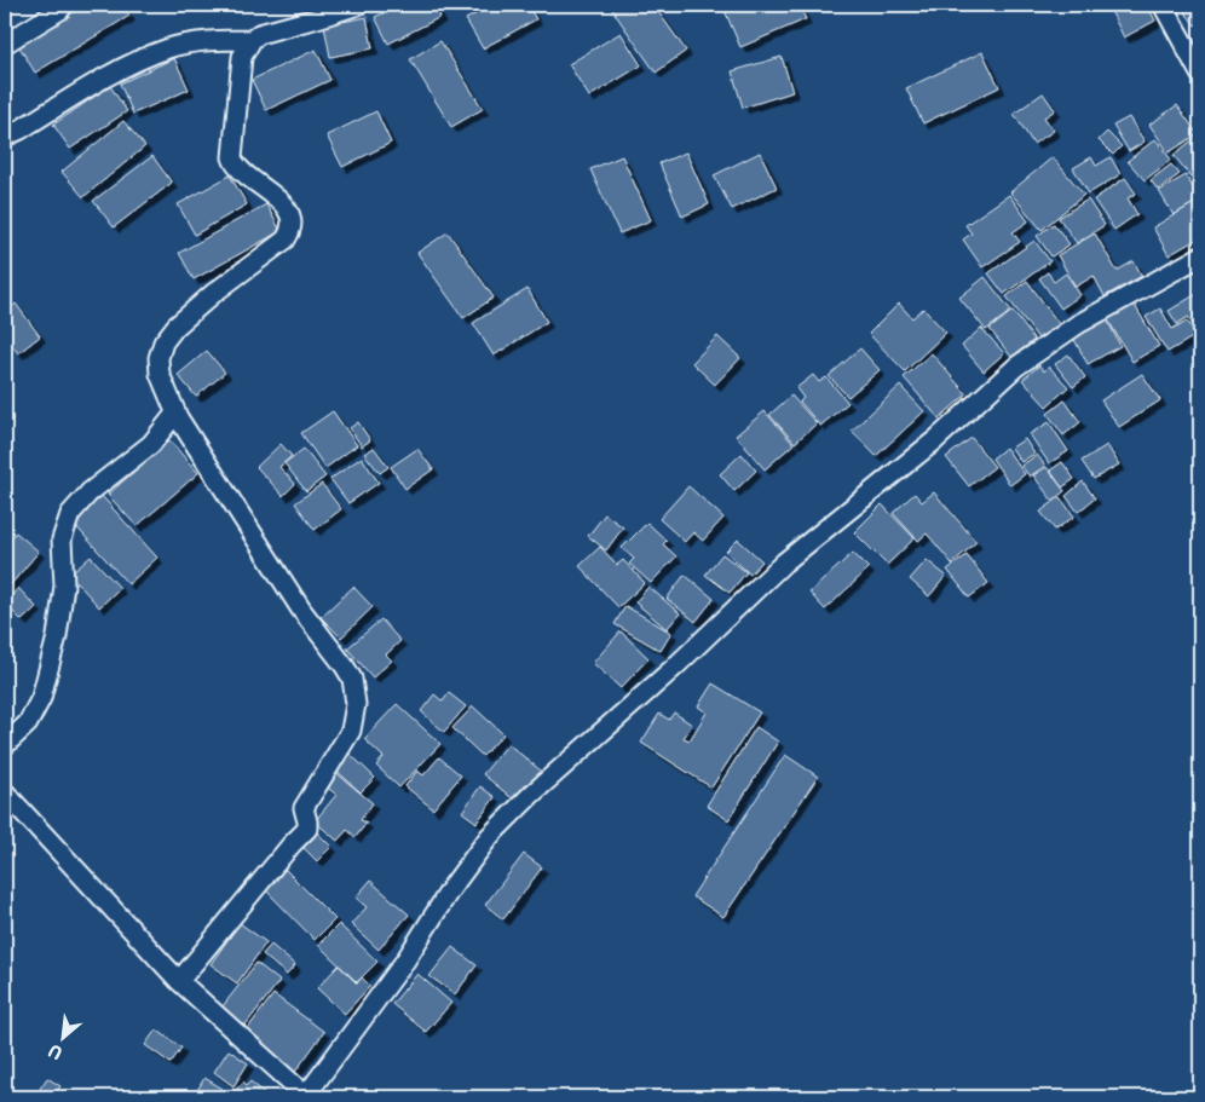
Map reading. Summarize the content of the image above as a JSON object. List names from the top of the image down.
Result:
{
  "north": "bottom left"
}
